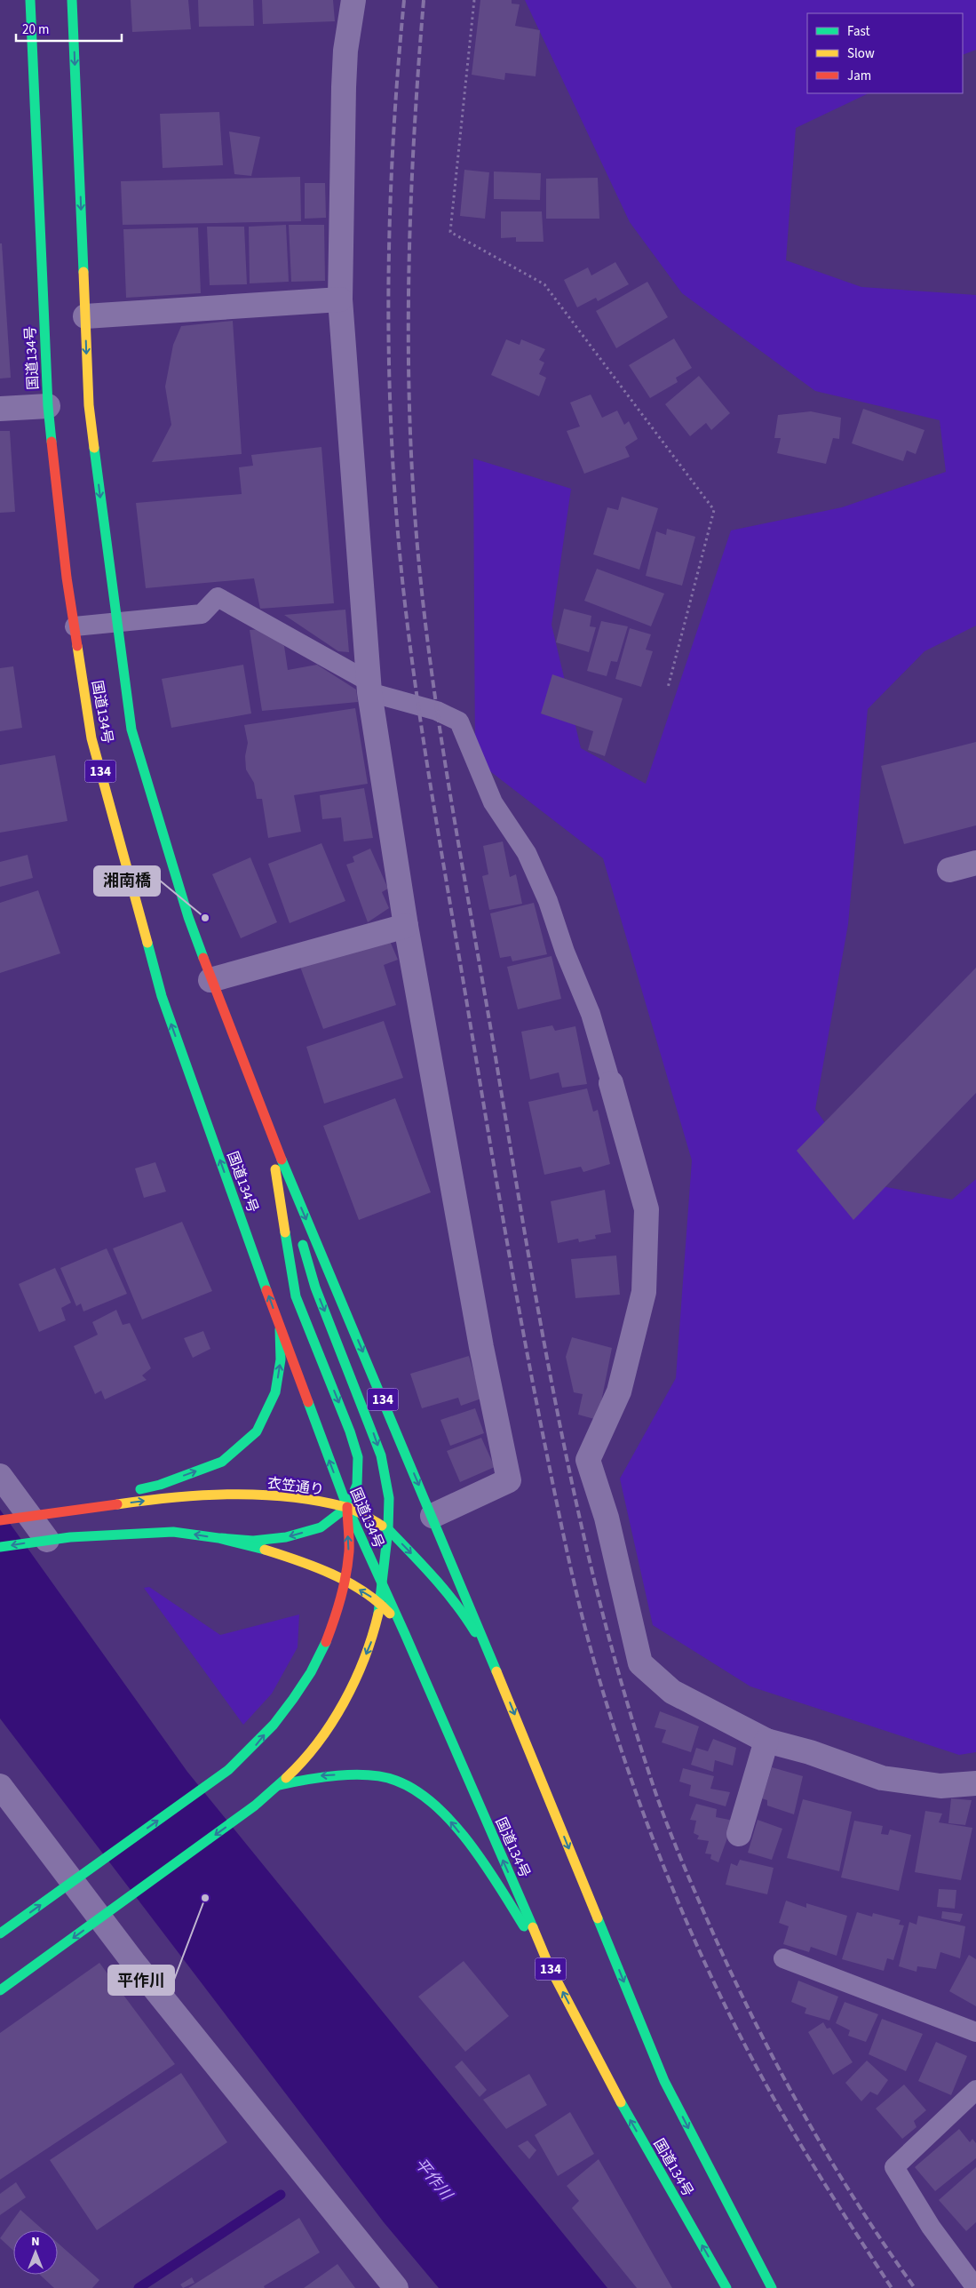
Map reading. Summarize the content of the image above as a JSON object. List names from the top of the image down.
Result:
{
  "streets": {
    "main road": ["国道134号", "134", "衣笠通り"]
  },
  "crossings": [
    ["国道134号", "衣笠通り"]
  ],
  "water": ["平作川"],
  "places": ["湘南橋", "平作川"],
  "legend": ["Fast", "Slow", "Jam"],
  "scale_bar": "20 m",
  "north": "top"
}
